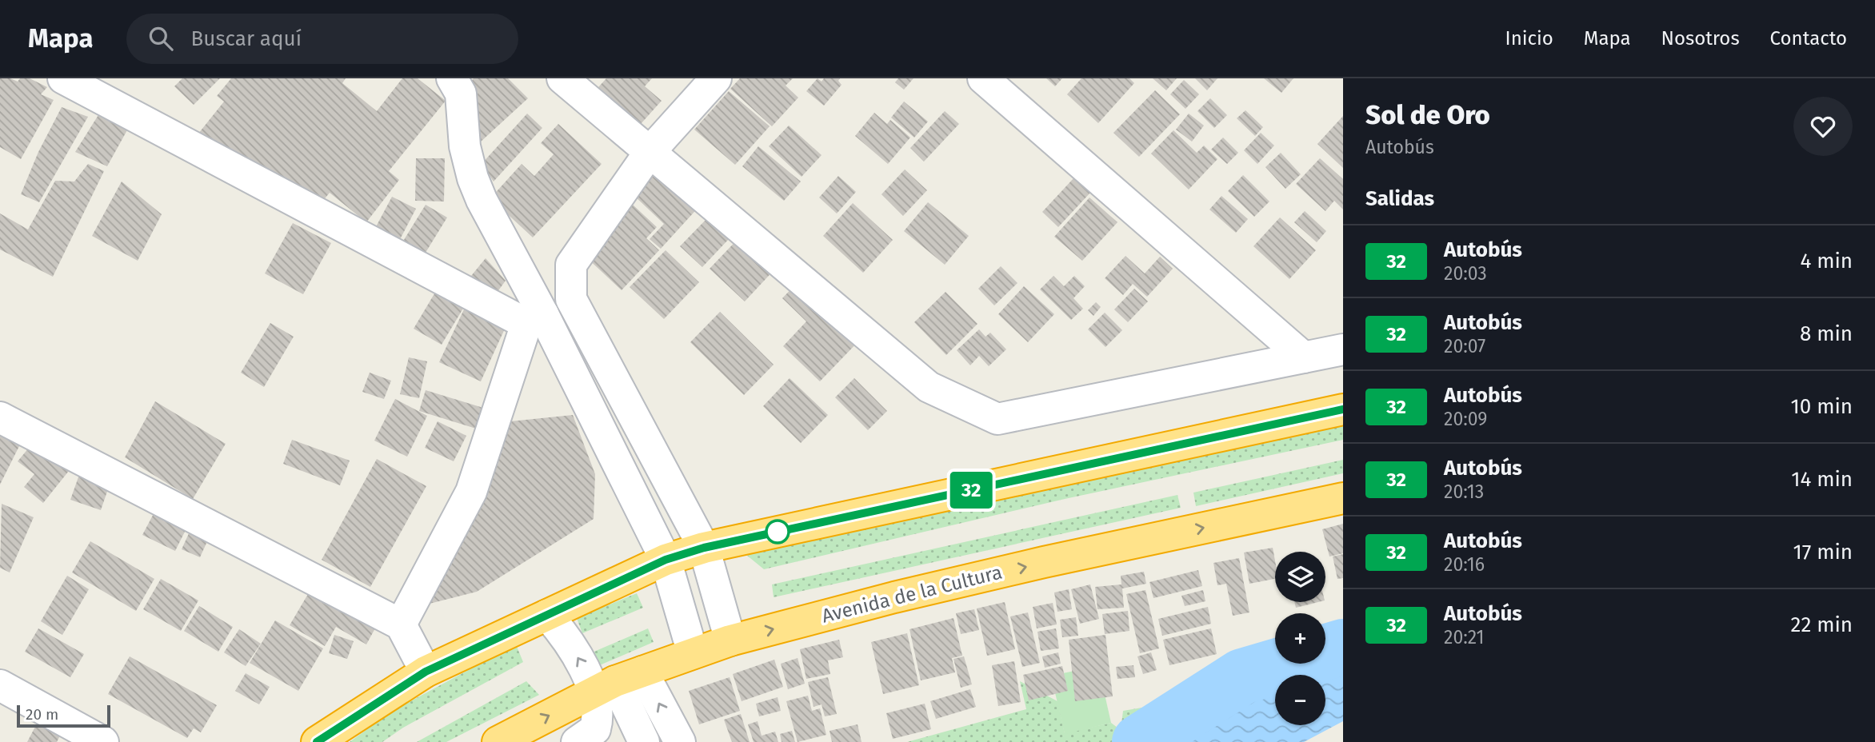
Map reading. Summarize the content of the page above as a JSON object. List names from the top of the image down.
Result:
{
  "streets": {
    "highway": ["Avenida de la Cultura"]
  },
  "lines": ["bus line 32"],
  "scale_bar": "20 m",
  "page": {
    "header": "Mapa",
    "search": "Buscar aquí",
    "nav": [
      "Inicio",
      "Mapa",
      "Nosotros",
      "Contacto"
    ],
    "on_map": "32",
    "heading": [
      ["Sol de Oro", "Autobús"],
      "Salidas"
    ],
    "list": [
      {
        "mark": "32",
        "name": "Autobús",
        "note": "20:03",
        "value": "4 min"
      },
      {
        "mark": "32",
        "name": "Autobús",
        "note": "20:07",
        "value": "8 min"
      },
      {
        "mark": "32",
        "name": "Autobús",
        "note": "20:09",
        "value": "10 min"
      },
      {
        "mark": "32",
        "name": "Autobús",
        "note": "20:13",
        "value": "14 min"
      },
      {
        "mark": "32",
        "name": "Autobús",
        "note": "20:16",
        "value": "17 min"
      },
      {
        "mark": "32",
        "name": "Autobús",
        "note": "20:21",
        "value": "22 min"
      }
    ],
    "map_buttons": ["+", "−"],
    "scale": "20 m"
  }
}
